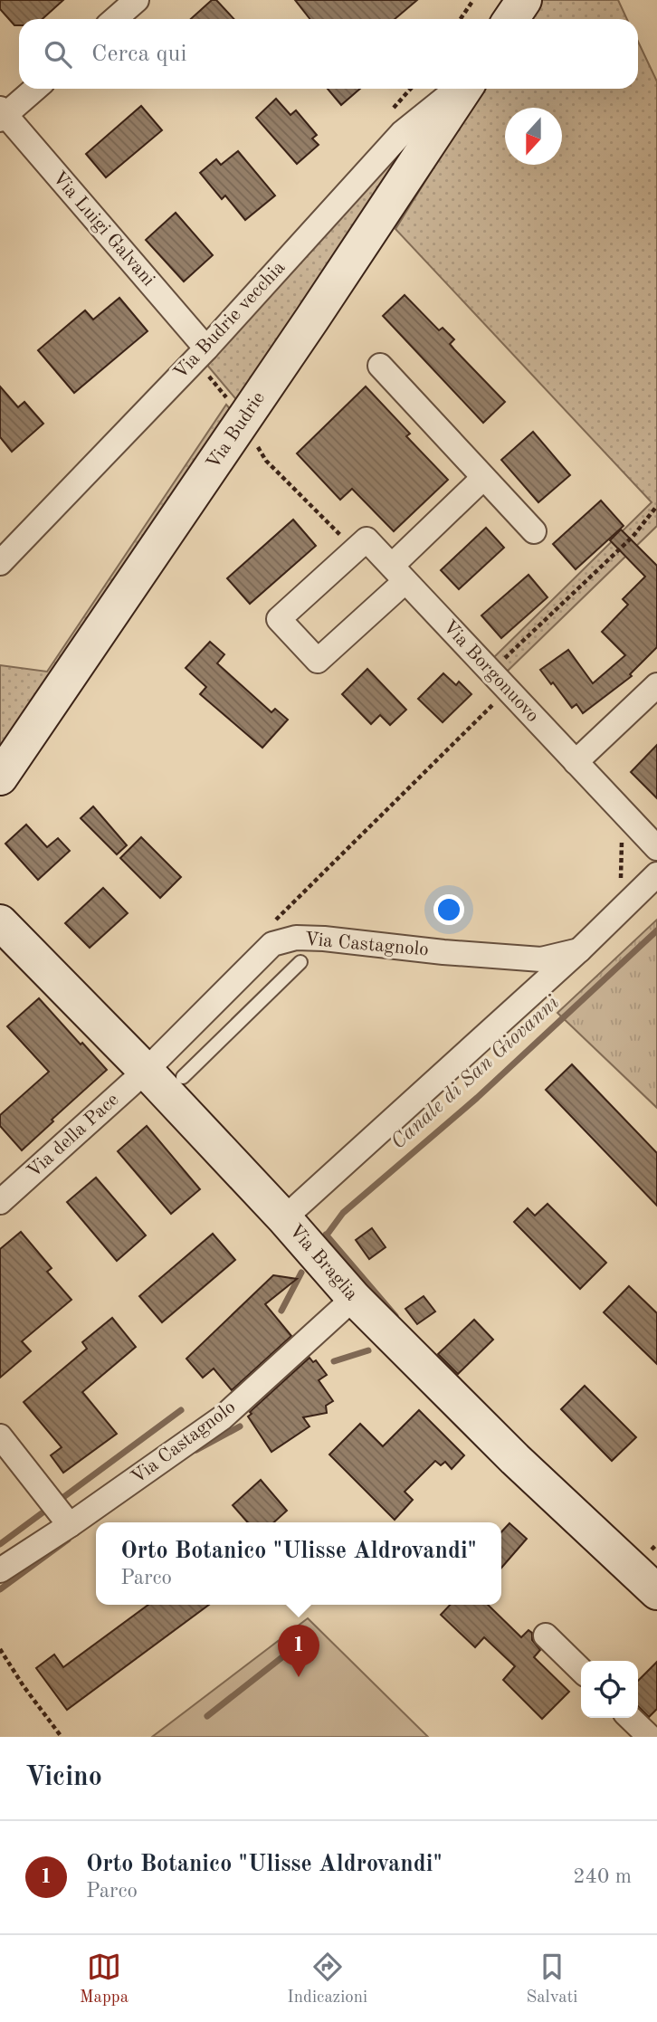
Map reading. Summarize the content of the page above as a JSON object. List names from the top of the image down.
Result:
{
  "streets": {
    "street": [
      "Via Luigi Galvani",
      "Via Budrie vecchia",
      "Via Budrie",
      "Via Borgonuovo",
      "Via Castagnolo",
      "Via della Pace",
      "Via Braglia"
    ]
  },
  "crossings": [
    ["Via Luigi Galvani", "Via Budrie vecchia"],
    ["Via Castagnolo", "Via della Pace"],
    ["Via Castagnolo", "Via Braglia"],
    ["Via della Pace", "Via Braglia"]
  ],
  "water": ["Canale di San Giovanni"],
  "north": "bottom",
  "page": {
    "search": "Cerca qui",
    "popup": ["Orto Botanico \"Ulisse Aldrovandi\"", "Parco"],
    "pins": "1",
    "heading": "Vicino",
    "list": [
      {
        "mark": "1",
        "name": "Orto Botanico \"Ulisse Aldrovandi\"",
        "note": "Parco",
        "value": "240 m"
      }
    ],
    "nav": ["Mappa", "Indicazioni", "Salvati"]
  }
}
